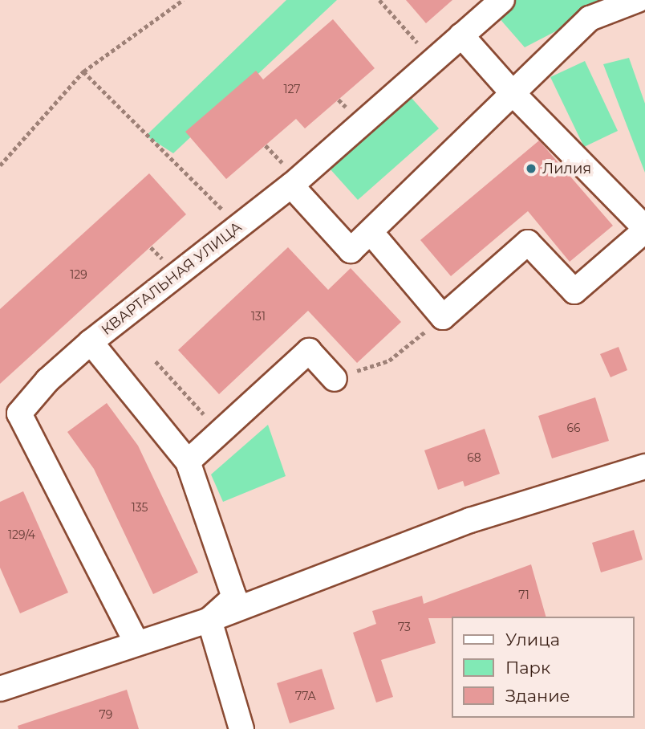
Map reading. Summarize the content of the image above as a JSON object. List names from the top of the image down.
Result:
{
  "streets": {
    "street": ["КВАРТАЛЬНАЯ УЛИЦА"]
  },
  "places": ["Лилия"],
  "house_numbers": [
    "127",
    "129",
    "131",
    "66",
    "68",
    "135",
    "129/4",
    "71",
    "73",
    "77А",
    "79"
  ],
  "legend": ["Улица", "Парк", "Здание"]
}
